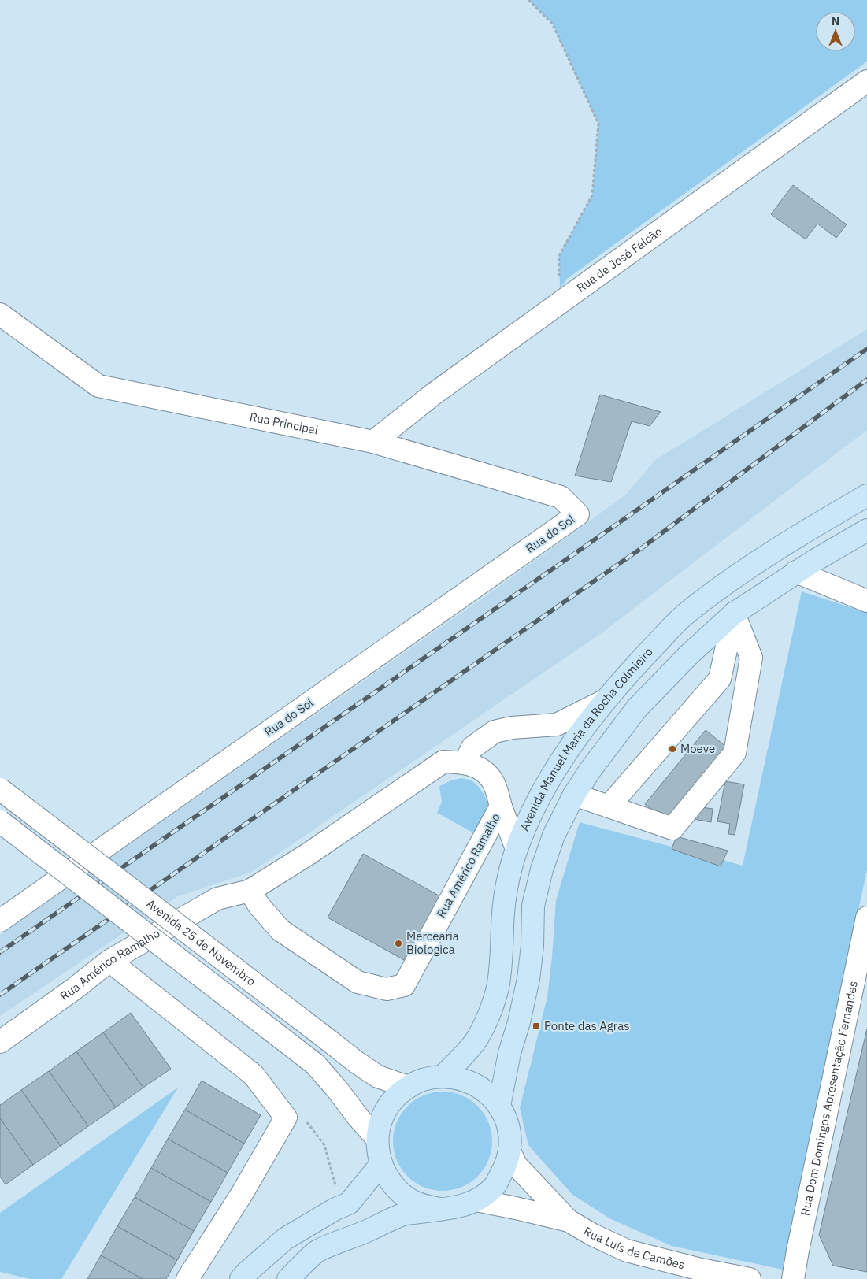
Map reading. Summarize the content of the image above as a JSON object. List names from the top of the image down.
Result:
{
  "streets": {
    "main road": ["Avenida Manuel Maria da Rocha Colmieiro"],
    "street": [
      "Rua de José Falcão",
      "Rua Principal",
      "Rua do Sol",
      "Rua Américo Ramalho",
      "Avenida 25 de Novembro",
      "Rua Dom Domingos Apresentação Fernandes",
      "Rua Luís de Camões"
    ]
  },
  "crossings": [
    ["Rua de José Falcão", "Rua Principal"],
    ["Rua Principal", "Rua do Sol"],
    ["Avenida Manuel Maria da Rocha Colmieiro", "Rua Américo Ramalho"],
    ["Avenida Manuel Maria da Rocha Colmieiro", "Avenida 25 de Novembro"],
    ["Avenida Manuel Maria da Rocha Colmieiro", "Rua Luís de Camões"],
    ["Avenida 25 de Novembro", "Rua Luís de Camões"]
  ],
  "places": {
    "other": ["Moeve", "Mercearia Biologica"],
    "transit": ["Ponte das Agras"]
  },
  "north": "top"
}
